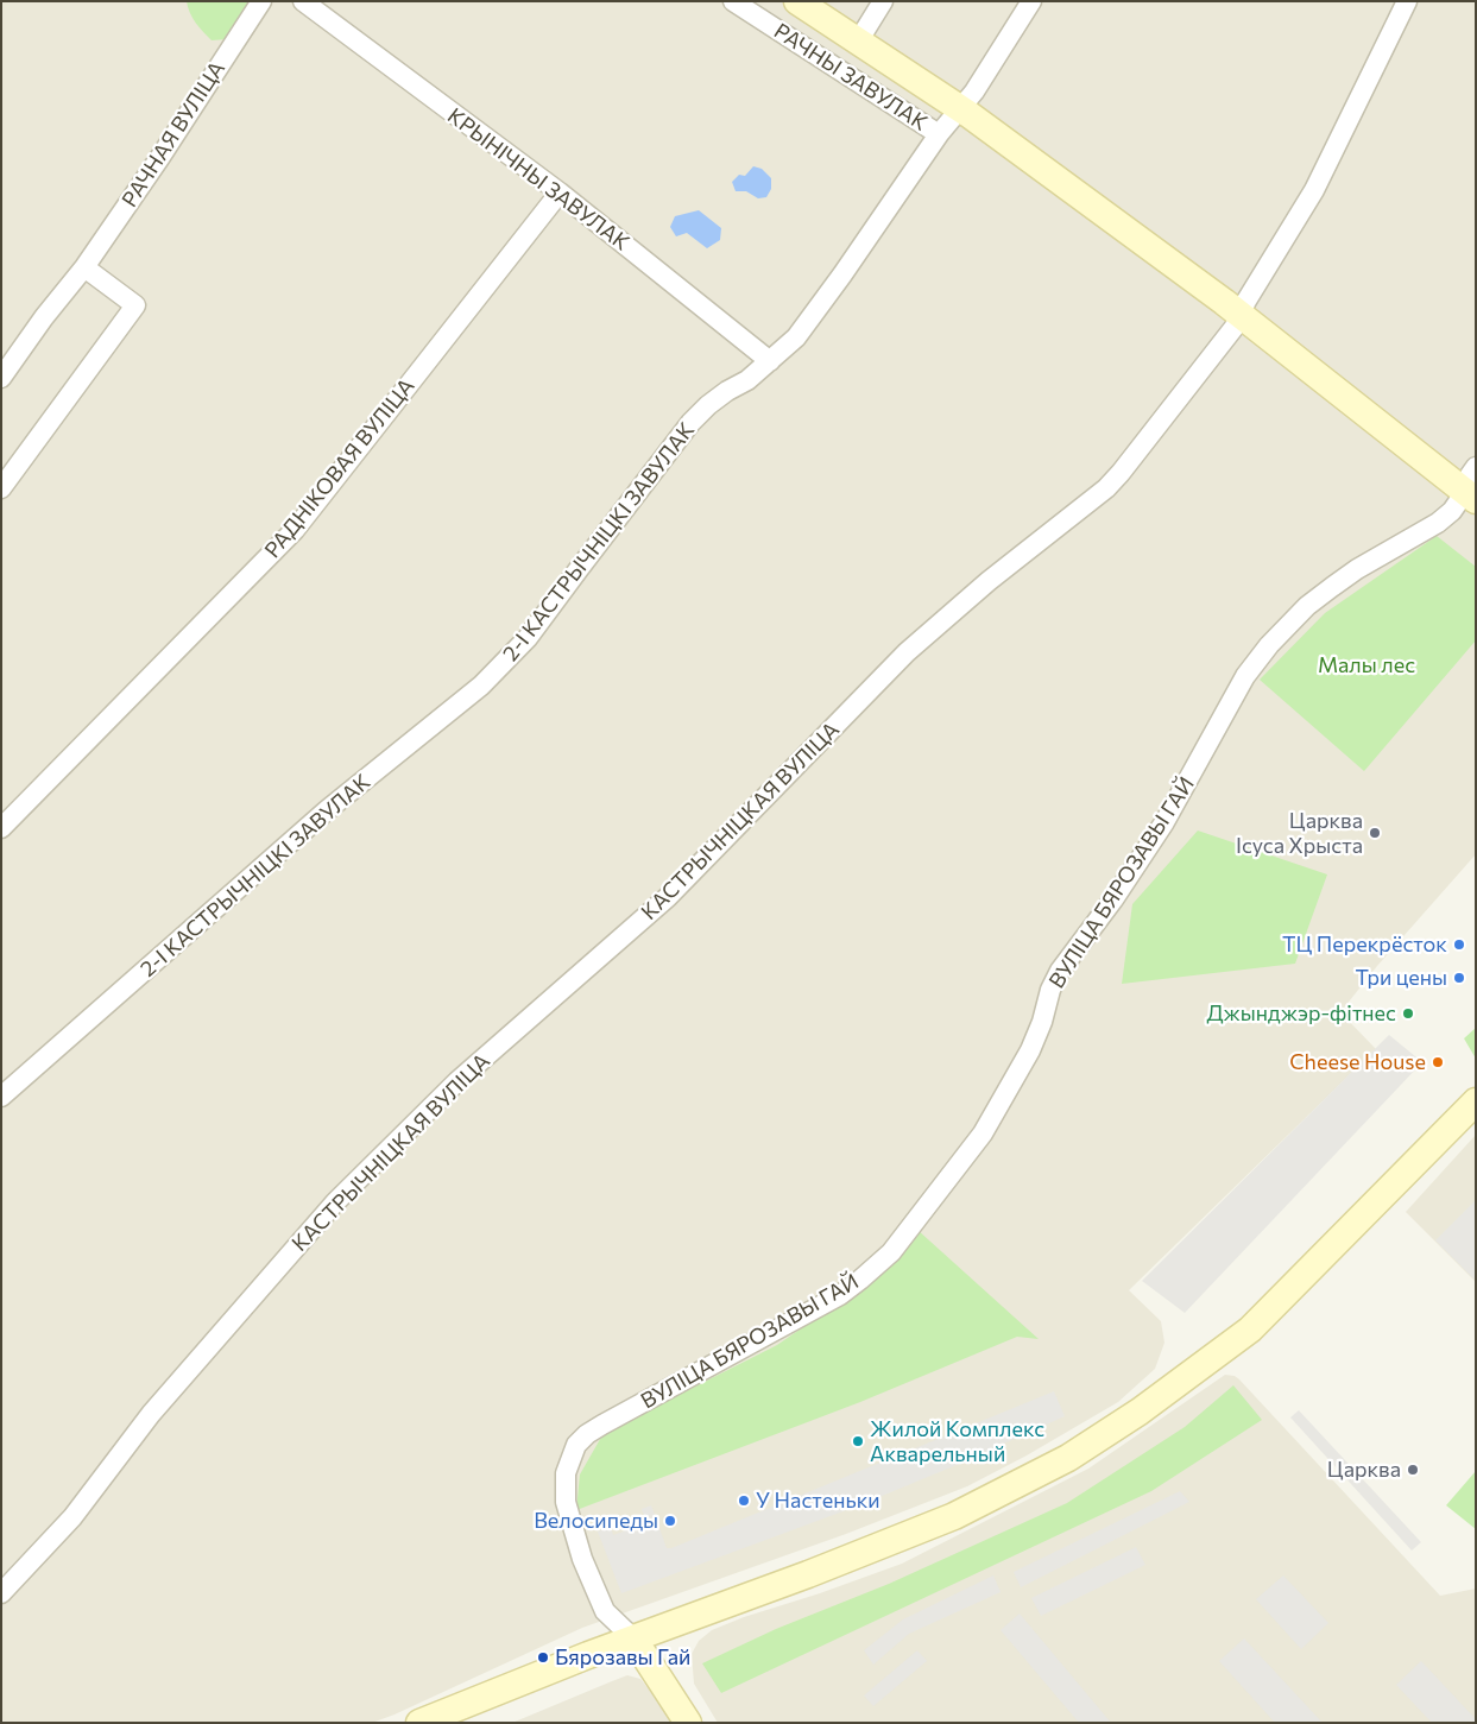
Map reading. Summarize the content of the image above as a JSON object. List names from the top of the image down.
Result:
{
  "streets": {
    "street": [
      "РАЧНЫ ЗАВУЛАК",
      "РАЧНАЯ ВУЛІЦА",
      "КРЫНІЧНЫ ЗАВУЛАК",
      "РАДНІКОВАЯ ВУЛІЦА",
      "2-І КАСТРЫЧНІЦКІ ЗАВУЛАК",
      "КАСТРЫЧНІЦКАЯ ВУЛІЦА",
      "ВУЛІЦА БЯРОЗАВЫ ГАЙ"
    ]
  },
  "crossings": [
    ["РАЧНЫ ЗАВУЛАК", "2-І КАСТРЫЧНІЦКІ ЗАВУЛАК"],
    ["КРЫНІЧНЫ ЗАВУЛАК", "РАДНІКОВАЯ ВУЛІЦА"],
    ["КРЫНІЧНЫ ЗАВУЛАК", "2-І КАСТРЫЧНІЦКІ ЗАВУЛАК"]
  ],
  "parks": ["Малы лес"],
  "places": [
    "Царква Ісуса Хрыста",
    "ТЦ Перекрёсток",
    "Три цены",
    "Джынджэр-фітнес",
    "Cheese House",
    "Жилой Комплекс Акварельный",
    "Царква",
    "У Настеньки",
    "Велосипеды",
    "Бярозавы Гай"
  ]
}
